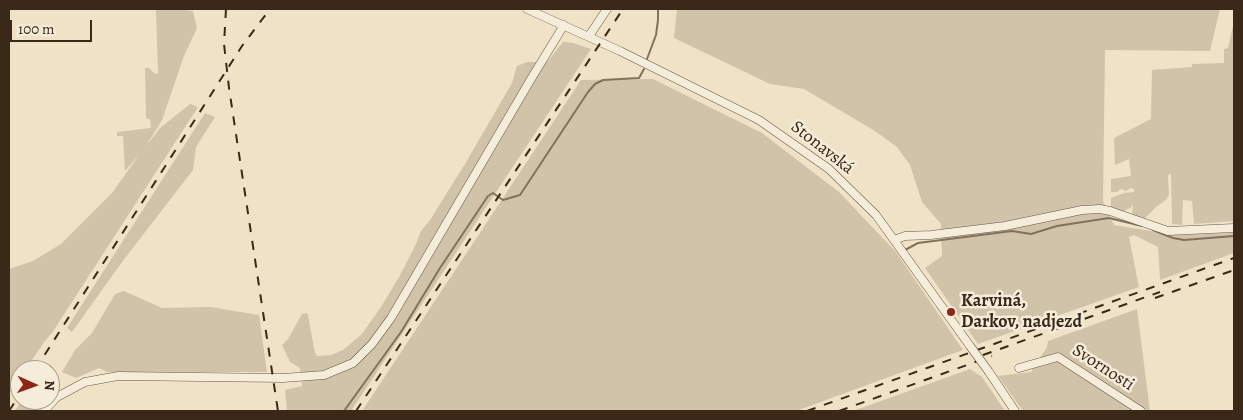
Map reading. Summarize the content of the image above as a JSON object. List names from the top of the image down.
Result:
{
  "streets": {
    "street": ["Stonavská", "Svornosti"]
  },
  "places": ["Karviná, Darkov, nadjezd"],
  "scale_bar": "100 m",
  "north": "right"
}
